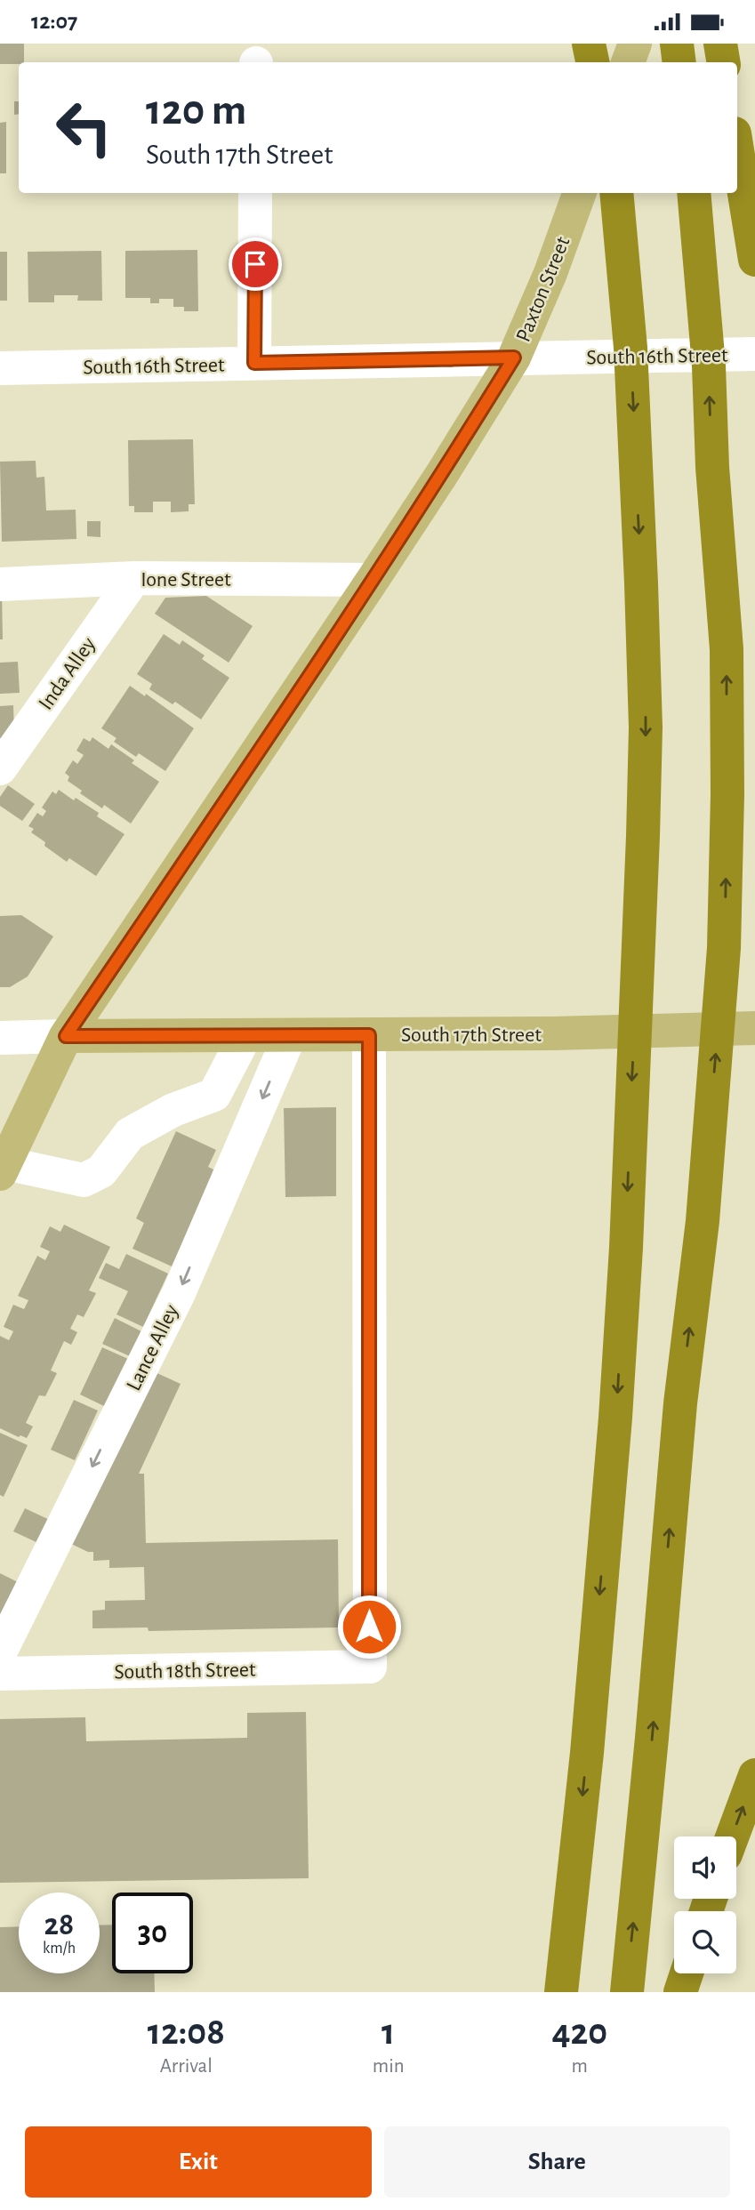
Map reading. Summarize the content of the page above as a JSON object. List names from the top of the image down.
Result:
{
  "streets": {
    "main road": ["Paxton Street", "South 17th Street"],
    "street": [
      "South 16th Street",
      "Ione Street",
      "Inda Alley",
      "Lance Alley",
      "South 18th Street"
    ]
  },
  "crossings": [
    ["Paxton Street", "South 16th Street"],
    ["Paxton Street", "Ione Street"],
    ["Paxton Street", "South 17th Street"],
    ["Ione Street", "Inda Alley"],
    ["South 17th Street", "Lance Alley"],
    ["South 17th Street", "South 18th Street"]
  ],
  "one_way": ["Lance Alley"],
  "page": {
    "status": "12:07",
    "turn": ["120 m", "South 17th Street"],
    "speed": "28 km/h",
    "limit": "30",
    "eta": [
      "12:08",
      "Arrival",
      "1",
      "min",
      "420",
      "m"
    ],
    "buttons": ["Exit", "Share"]
  }
}
